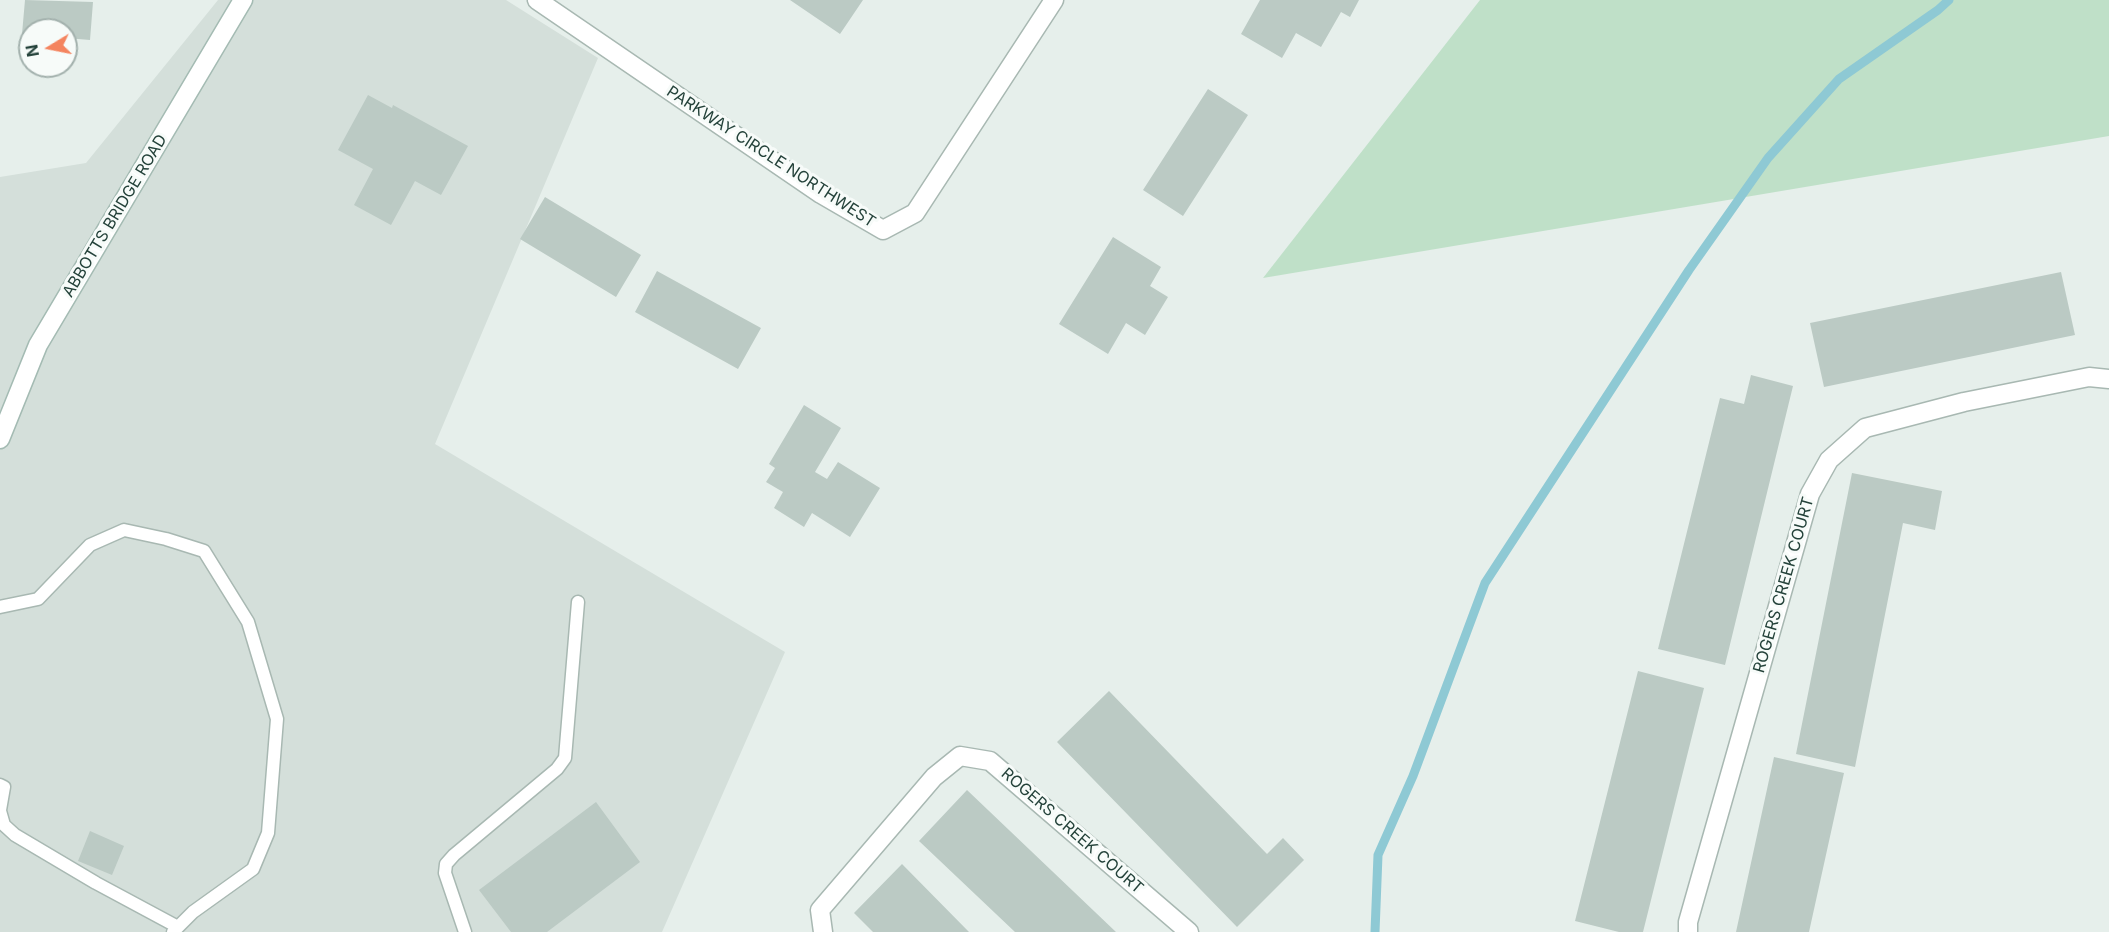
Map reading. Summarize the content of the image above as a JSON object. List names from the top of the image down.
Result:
{
  "streets": {
    "street": ["PARKWAY CIRCLE NORTHWEST", "ABBOTTS BRIDGE ROAD", "ROGERS CREEK COURT"]
  },
  "north": "left"
}
